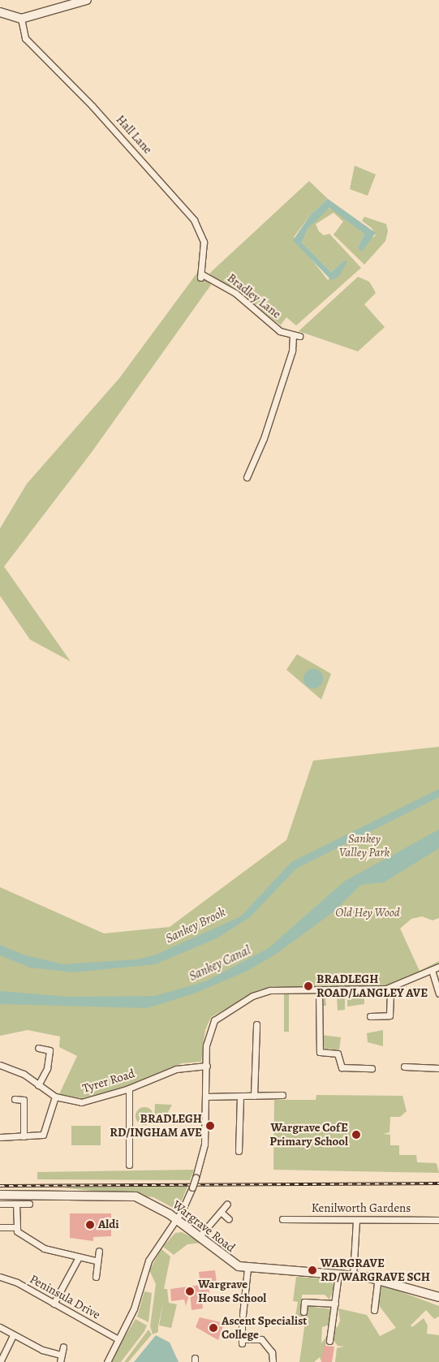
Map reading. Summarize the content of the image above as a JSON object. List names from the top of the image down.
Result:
{
  "streets": {
    "street": [
      "Hall Lane",
      "Bradley Lane",
      "Tyrer Road",
      "Kenilworth Gardens",
      "Wargrave Road",
      "Peninsula Drive"
    ]
  },
  "crossings": [
    ["Hall Lane", "Bradley Lane"]
  ],
  "water": ["Sankey Brook", "Sankey Canal"],
  "parks": ["Sankey Valley Park", "Old Hey Wood"],
  "places": [
    "BRADLEGH ROAD/LANGLEY AVE",
    "BRADLEGH RD/INGHAM AVE",
    "Wargrave CofE Primary School",
    "Aldi",
    "WARGRAVE RD/WARGRAVE SCH",
    "Wargrave House School",
    "Ascent Specialist College"
  ]
}
